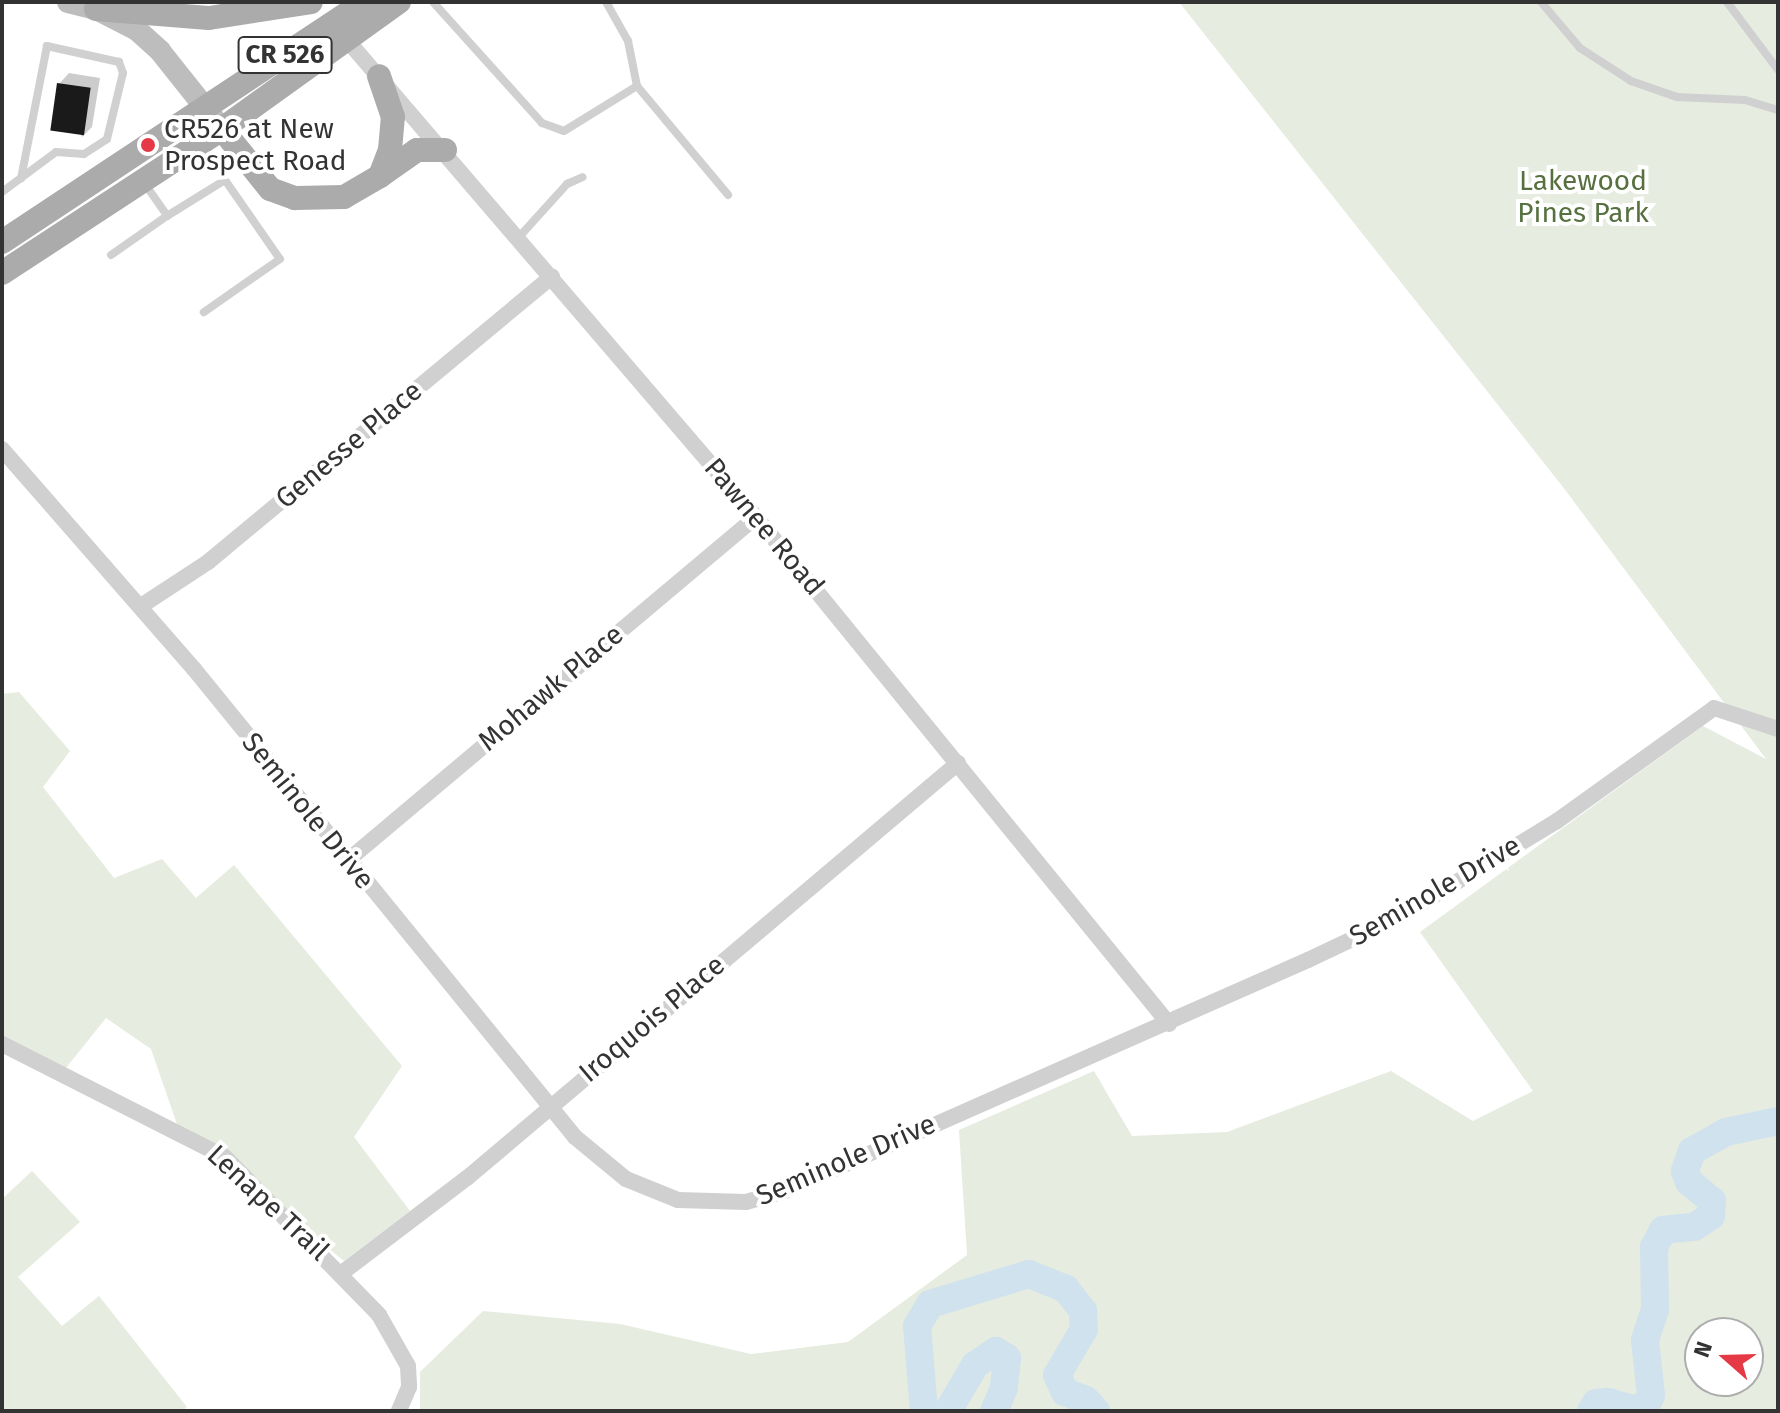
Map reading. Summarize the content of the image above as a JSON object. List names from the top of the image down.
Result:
{
  "streets": {
    "main road": ["CR 526"],
    "street": [
      "Genesse Place",
      "Pawnee Road",
      "Mohawk Place",
      "Seminole Drive",
      "Iroquois Place",
      "Lenape Trail"
    ]
  },
  "crossings": [
    ["CR 526", "Pawnee Road"],
    ["Genesse Place", "Pawnee Road"],
    ["Genesse Place", "Seminole Drive"],
    ["Pawnee Road", "Mohawk Place"],
    ["Pawnee Road", "Seminole Drive"],
    ["Pawnee Road", "Iroquois Place"],
    ["Mohawk Place", "Seminole Drive"],
    ["Seminole Drive", "Iroquois Place"],
    ["Iroquois Place", "Lenape Trail"]
  ],
  "parks": ["Lakewood Pines Park"],
  "places": ["CR526 at New Prospect Road"],
  "north": "left"
}
